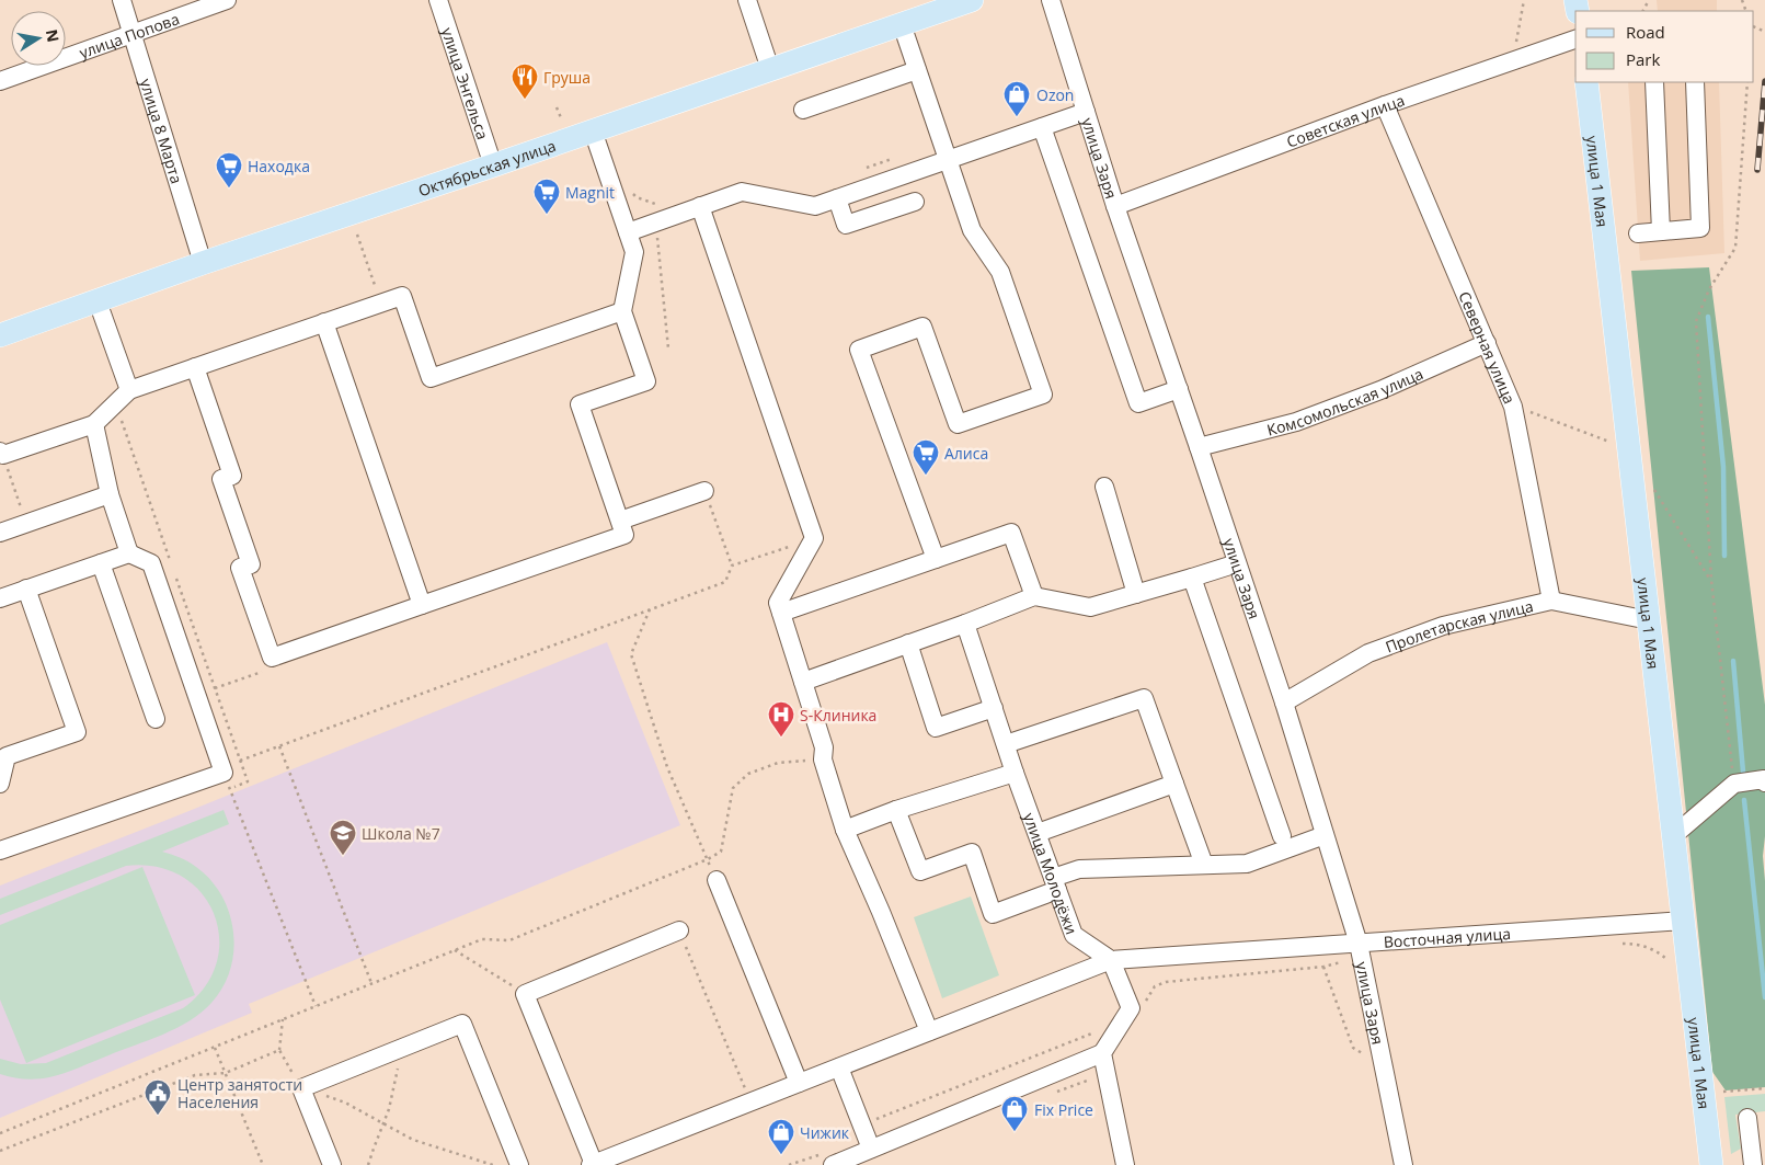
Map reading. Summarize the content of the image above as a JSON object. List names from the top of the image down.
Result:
{
  "streets": {
    "main road": ["Октябрьская улица", "улица 1 Мая"],
    "street": [
      "улица Попова",
      "улица Энгельса",
      "Советская улица",
      "улица 8 Марта",
      "улица Заря",
      "Северная улица",
      "Комсомольская улица",
      "Пролетарская улица",
      "улица Молодёжи",
      "Восточная улица"
    ]
  },
  "crossings": [
    ["улица Попова", "улица 8 Марта"],
    ["улица Энгельса", "Октябрьская улица"],
    ["Советская улица", "улица Заря"],
    ["Советская улица", "Северная улица"],
    ["улица 8 Марта", "Октябрьская улица"],
    ["улица Заря", "Комсомольская улица"],
    ["улица Заря", "Пролетарская улица"],
    ["улица Заря", "Восточная улица"],
    ["улица 1 Мая", "Пролетарская улица"],
    ["улица 1 Мая", "Восточная улица"],
    ["Северная улица", "Комсомольская улица"],
    ["Северная улица", "Пролетарская улица"],
    ["улица Молодёжи", "Восточная улица"]
  ],
  "places": {
    "restaurant": ["Груша"],
    "shop": ["Ozon", "Fix Price", "Чижик"],
    "supermarket": ["Находка", "Magnit", "Алиса"],
    "hospital": ["S-Клиника"],
    "school or university": ["Школа №7"],
    "public building": ["Центр занятости Населения"]
  },
  "legend": ["Road", "Park"],
  "north": "right"
}
